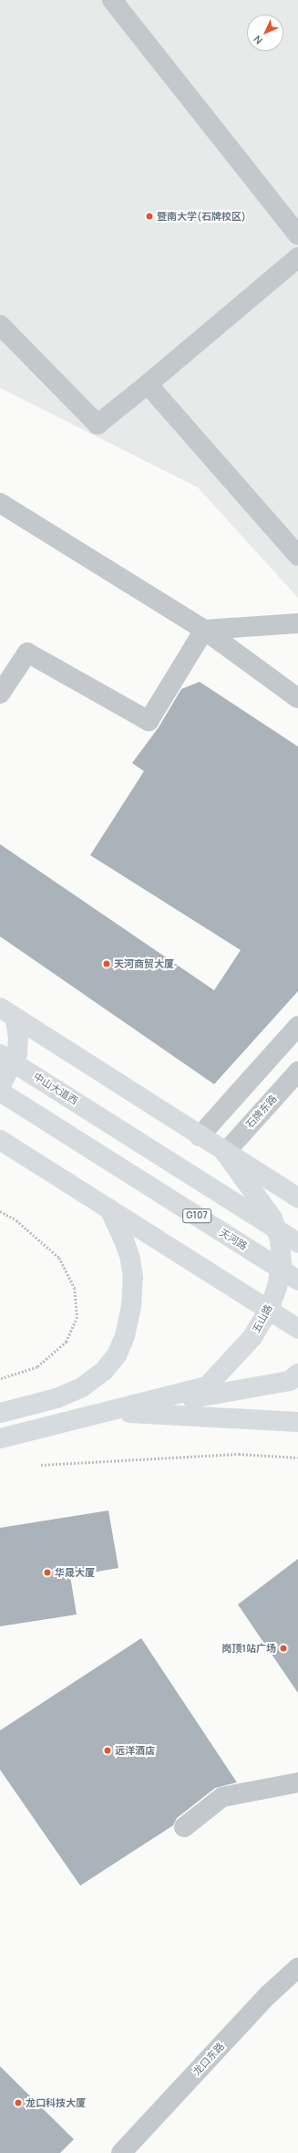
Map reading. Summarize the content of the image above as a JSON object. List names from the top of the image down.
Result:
{
  "streets": {
    "main road": [
      "中山大道西",
      "G107",
      "天河路",
      "五山路"
    ],
    "street": ["石牌东路", "龙口东路"]
  },
  "crossings": [
    ["石牌东路", "五山路"]
  ],
  "places": [
    "暨南大学(石牌校区)",
    "天河商贸大厦",
    "华晟大厦",
    "岗顶1站广场",
    "远洋酒店",
    "龙口科技大厦"
  ],
  "north": "bottom left"
}
